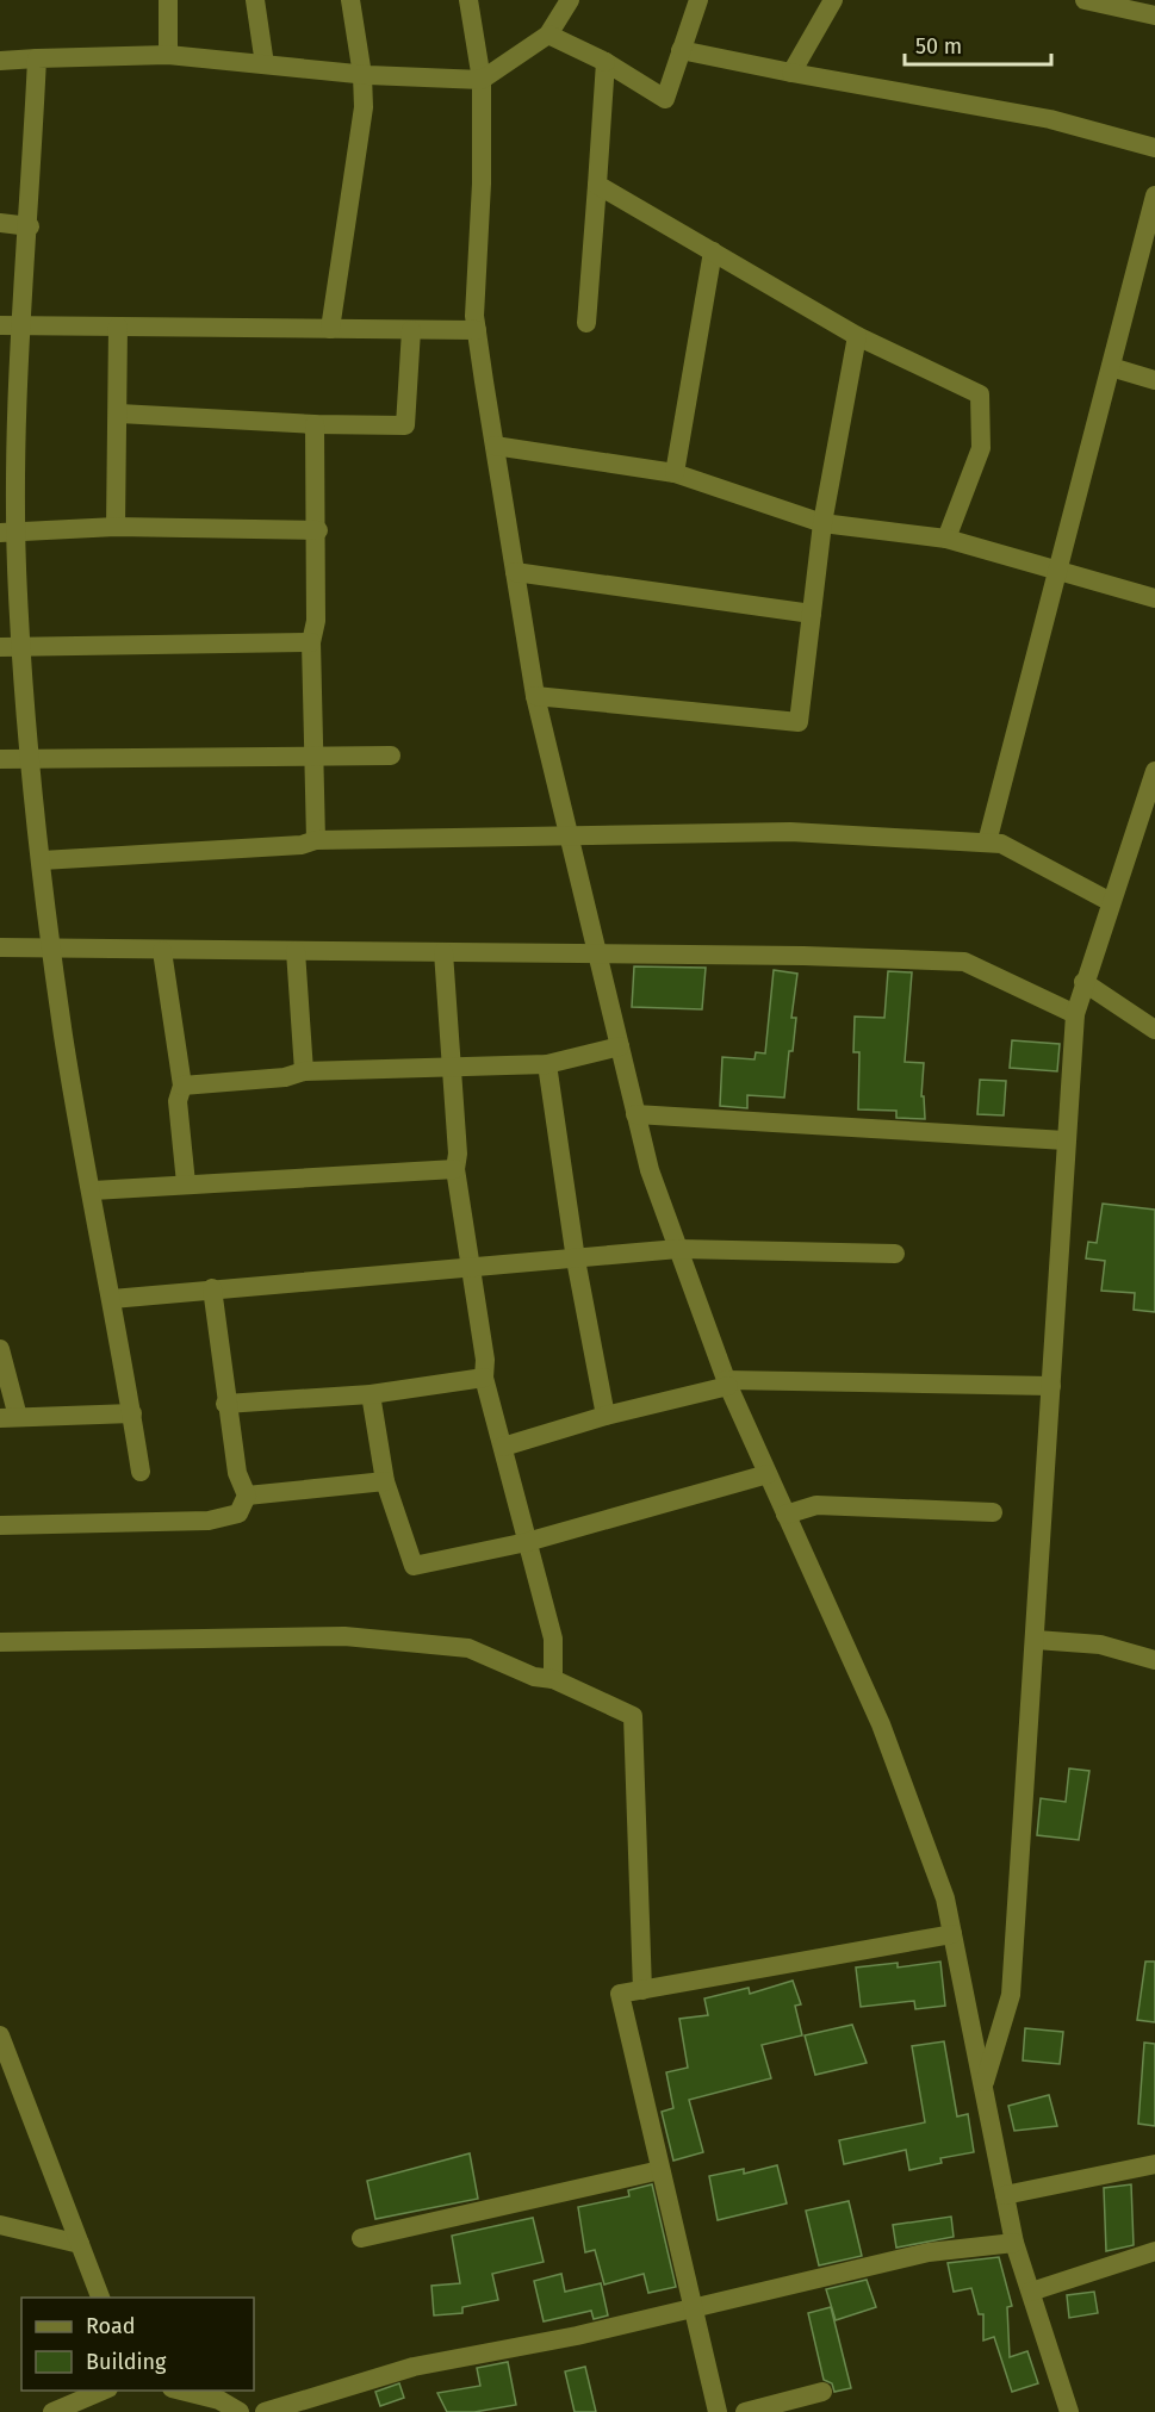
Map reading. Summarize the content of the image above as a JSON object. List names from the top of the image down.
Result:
{
  "legend": ["Road", "Building"],
  "scale_bar": "50 m"
}
